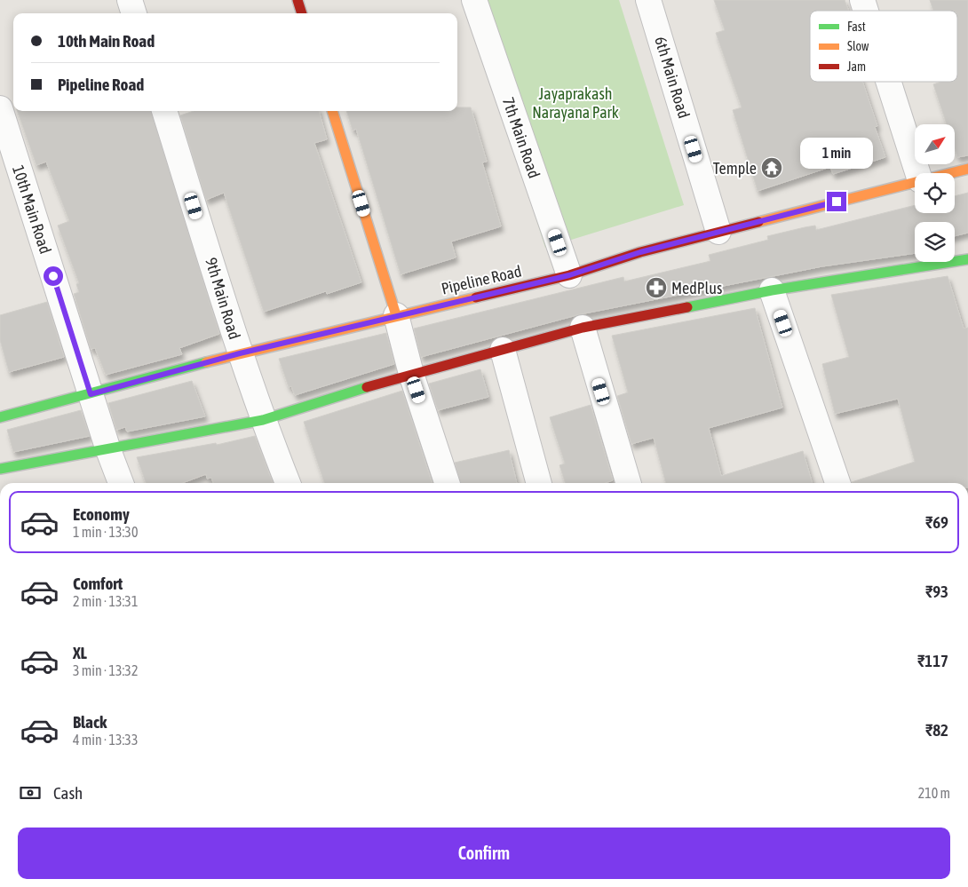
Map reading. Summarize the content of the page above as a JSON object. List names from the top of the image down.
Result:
{
  "streets": {
    "street": [
      "6th Main Road",
      "7th Main Road",
      "10th Main Road",
      "Pipeline Road",
      "9th Main Road"
    ]
  },
  "crossings": [
    ["6th Main Road", "Pipeline Road"],
    ["7th Main Road", "Pipeline Road"],
    ["10th Main Road", "Pipeline Road"],
    ["Pipeline Road", "9th Main Road"]
  ],
  "parks": ["Jayaprakash Narayana Park"],
  "places": {
    "temple": ["Temple"],
    "pharmacy": ["MedPlus"]
  },
  "legend": ["Fast", "Slow", "Jam"],
  "north": "top right",
  "page": {
    "banner": ["10th Main Road", "Pipeline Road"],
    "bubble": "1 min",
    "list": [
      {
        "name": "Economy",
        "note": "1 min · 13:30",
        "value": "₹69"
      },
      {
        "name": "Comfort",
        "note": "2 min · 13:31",
        "value": "₹93"
      },
      {
        "name": "XL",
        "note": "3 min · 13:32",
        "value": "₹117"
      },
      {
        "name": "Black",
        "note": "4 min · 13:33",
        "value": "₹82"
      }
    ],
    "pay": ["Cash", "210 m"],
    "buttons": "Confirm"
  }
}
